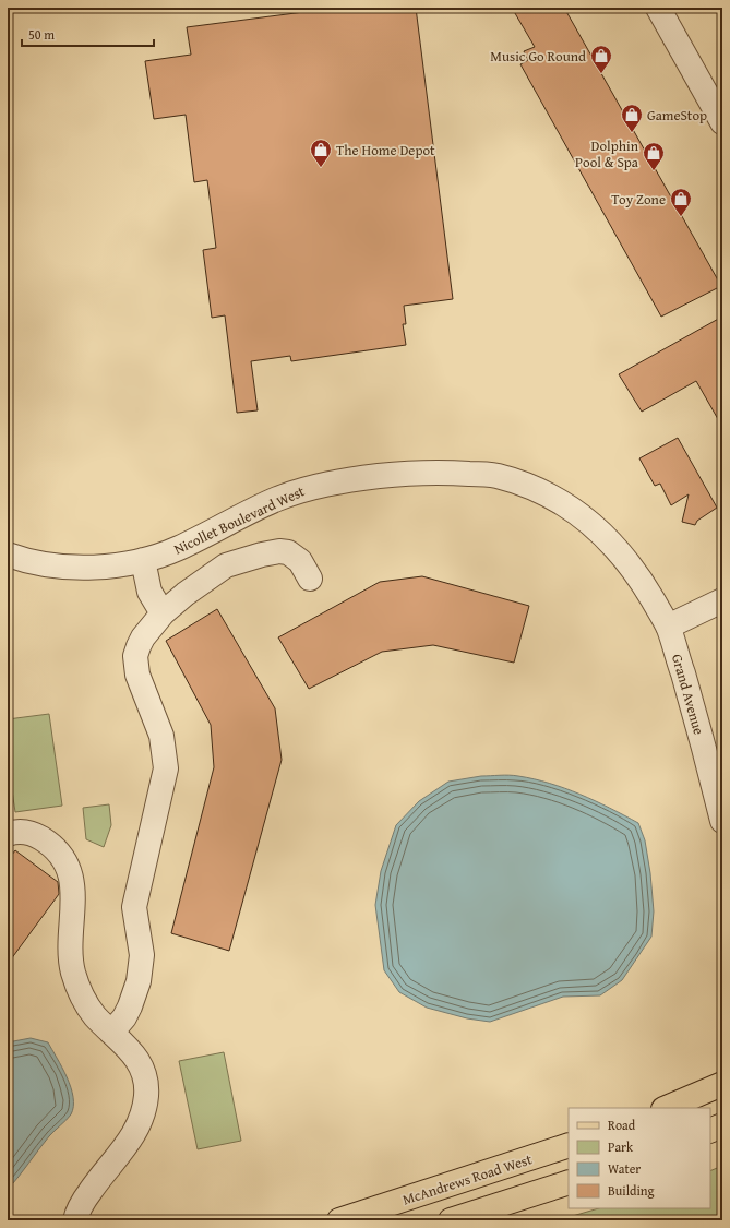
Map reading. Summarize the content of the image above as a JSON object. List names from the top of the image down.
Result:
{
  "streets": {
    "main road": ["McAndrews Road West"],
    "street": ["Nicollet Boulevard West", "Grand Avenue"]
  },
  "crossings": [
    ["Nicollet Boulevard West", "Grand Avenue"]
  ],
  "places": {
    "shop": [
      "Music Go Round",
      "GameStop",
      "The Home Depot",
      "Dolphin Pool & Spa",
      "Toy Zone"
    ]
  },
  "legend": [
    "Road",
    "Park",
    "Water",
    "Building"
  ],
  "scale_bar": "50 m"
}
